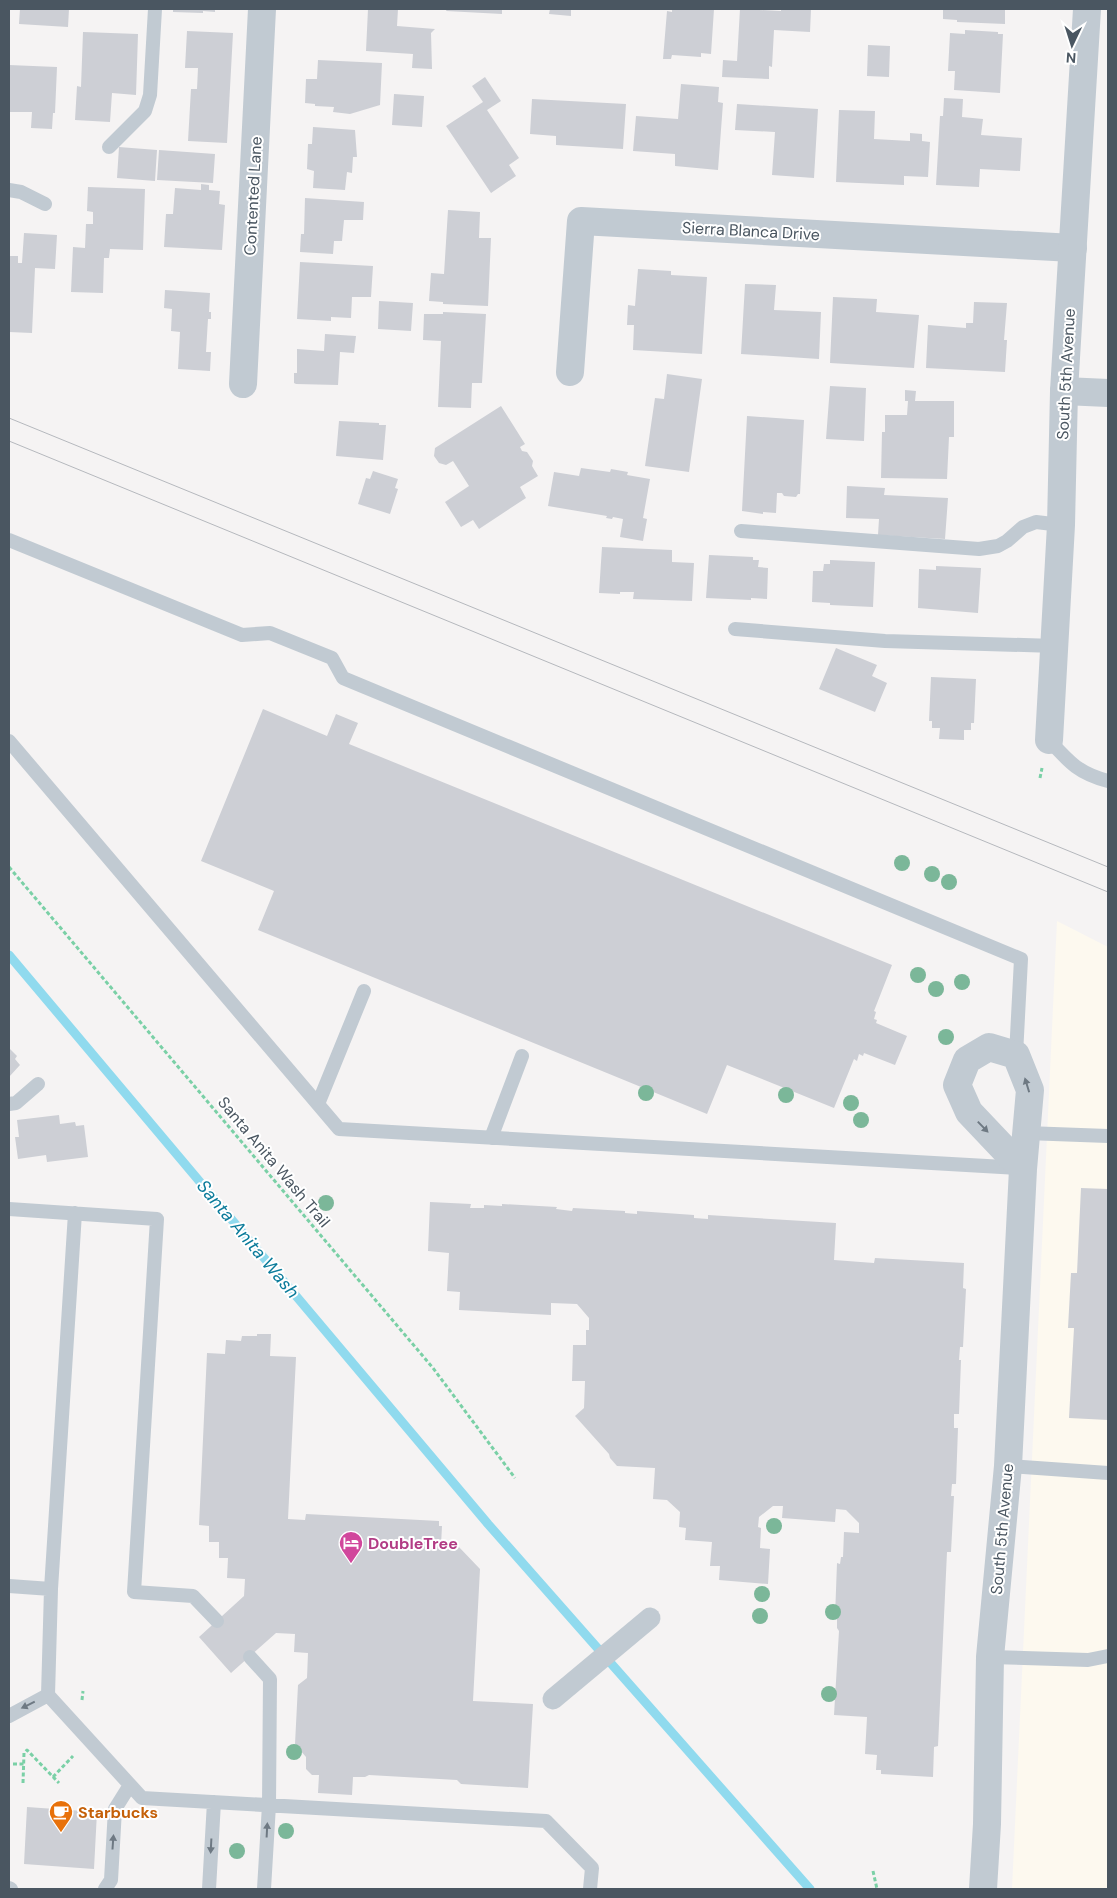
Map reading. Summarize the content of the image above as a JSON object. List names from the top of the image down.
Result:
{
  "streets": {
    "street": ["Contented Lane", "Sierra Blanca Drive", "South 5th Avenue"],
    "path": ["Santa Anita Wash Trail"]
  },
  "crossings": [
    ["Sierra Blanca Drive", "South 5th Avenue"]
  ],
  "water": ["Santa Anita Wash"],
  "places": {
    "hotel": ["DoubleTree"],
    "cafe": ["Starbucks"]
  },
  "north": "bottom"
}
